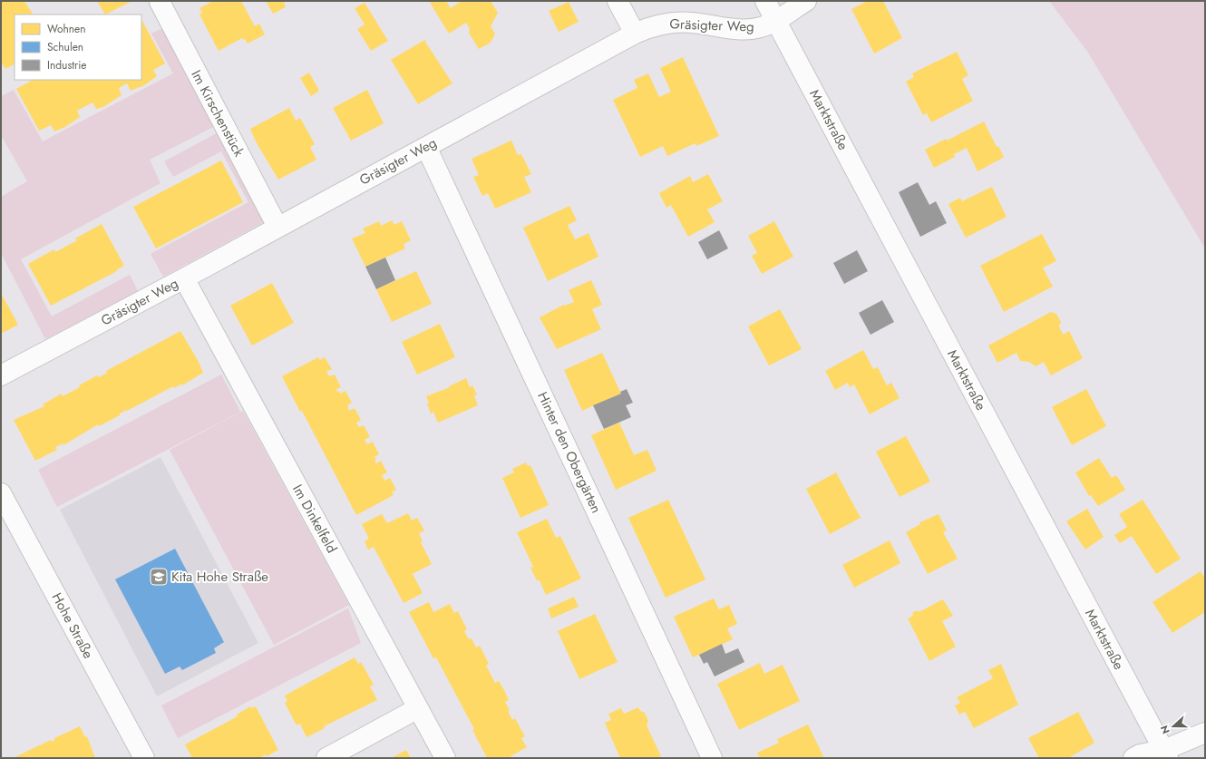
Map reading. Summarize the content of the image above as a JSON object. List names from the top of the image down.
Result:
{
  "streets": {
    "street": [
      "Gräsigter Weg",
      "Im Kirschenstück",
      "Marktstraße",
      "Hinter den Obergärten",
      "Im Dinkelfeld",
      "Hohe Straße"
    ]
  },
  "crossings": [
    ["Gräsigter Weg", "Im Kirschenstück"],
    ["Gräsigter Weg", "Marktstraße"],
    ["Gräsigter Weg", "Hinter den Obergärten"],
    ["Gräsigter Weg", "Im Dinkelfeld"]
  ],
  "places": {
    "school or university": ["Kita Hohe Straße"]
  },
  "legend": ["Wohnen", "Schulen", "Industrie"],
  "north": "left"
}
